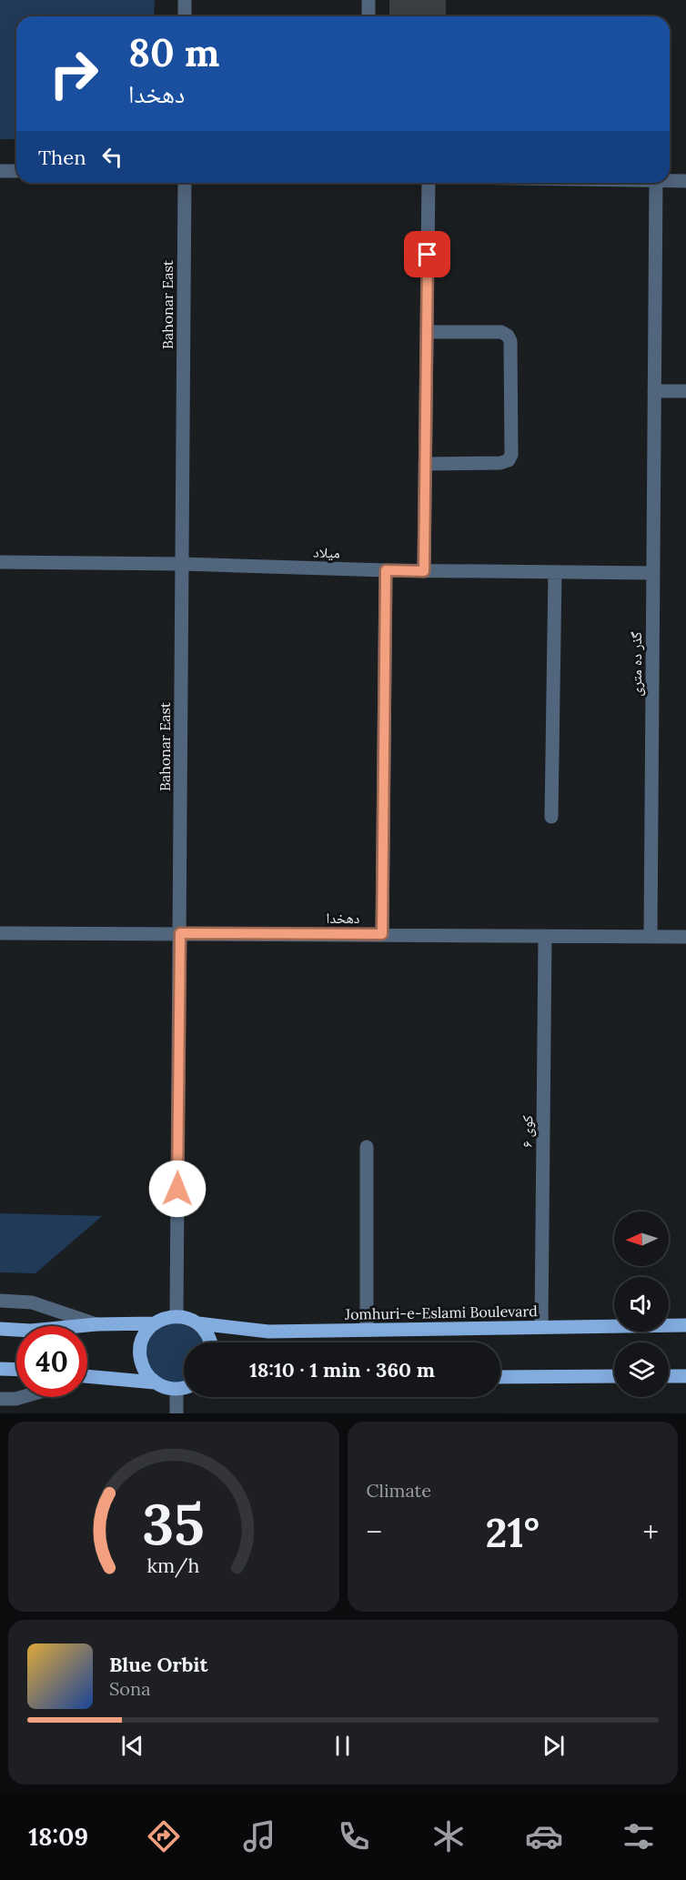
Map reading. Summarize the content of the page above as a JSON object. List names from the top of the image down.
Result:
{
  "streets": {
    "main road": ["Jomhuri-e-Eslami Boulevard"],
    "street": [
      "Bahonar East",
      "میلاد",
      "گذر ده متری",
      "دهخدا",
      "کوی ۶"
    ]
  },
  "crossings": [
    ["Bahonar East", "میلاد"],
    ["Bahonar East", "دهخدا"],
    ["Bahonar East", "Jomhuri-e-Eslami Boulevard"],
    ["میلاد", "گذر ده متری"],
    ["گذر ده متری", "دهخدا"],
    ["دهخدا", "کوی ۶"],
    ["کوی ۶", "Jomhuri-e-Eslami Boulevard"]
  ],
  "north": "left",
  "page": {
    "turn": ["80 m", "دهخدا"],
    "then": "Then",
    "limit": "40",
    "trip": "18:10 · 1 min · 360 m",
    "tile": "Climate",
    "heat": ["−", "21°", "+"],
    "song": ["Blue Orbit", "Sona"],
    "tabs": "18:09",
    "gauge": ["35", "km/h"]
  }
}
